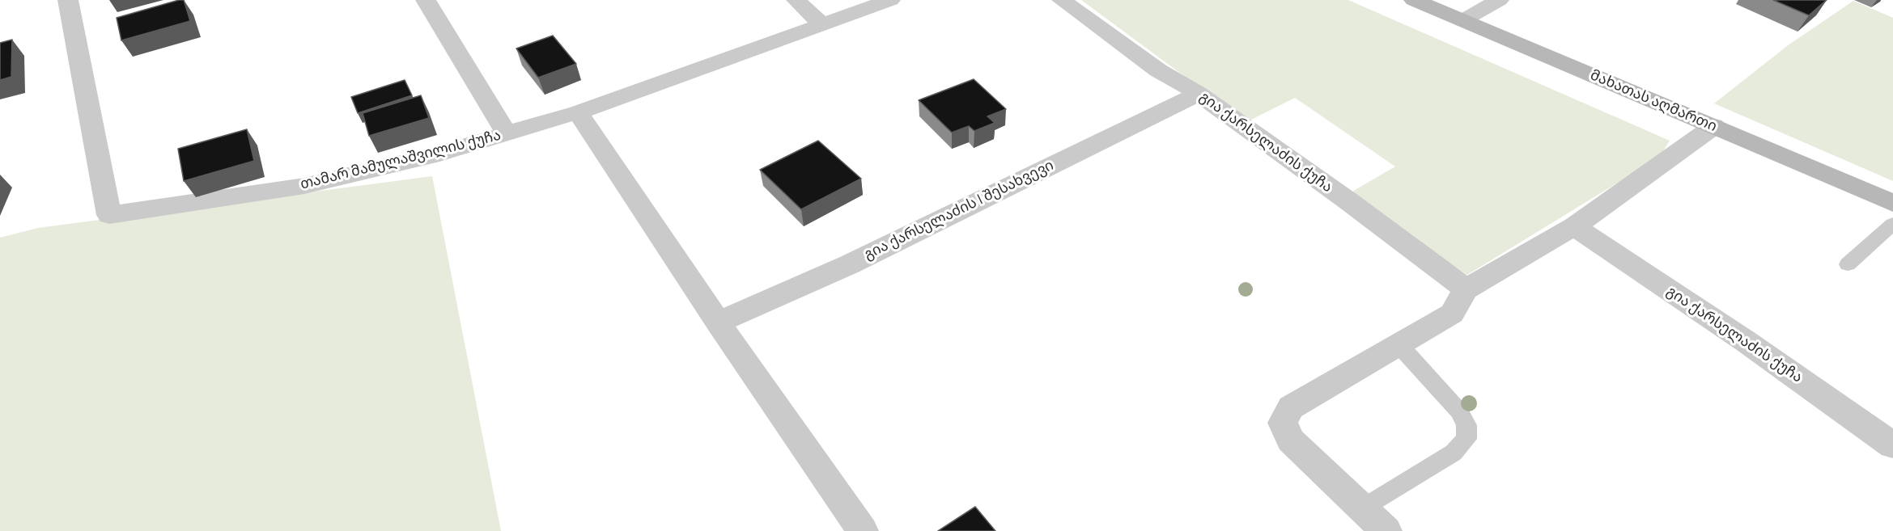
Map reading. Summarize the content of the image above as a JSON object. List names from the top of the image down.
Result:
{
  "streets": {
    "main road": ["მახათას აღმართი"],
    "street": ["გია ქარსელაძის ქუჩა", "თამარ მამულაშვილის ქუჩა", "გია ქარსელაძის I შესახვევი"]
  },
  "crossings": [
    ["გია ქარსელაძის ქუჩა", "გია ქარსელაძის I შესახვევი"]
  ]
}
